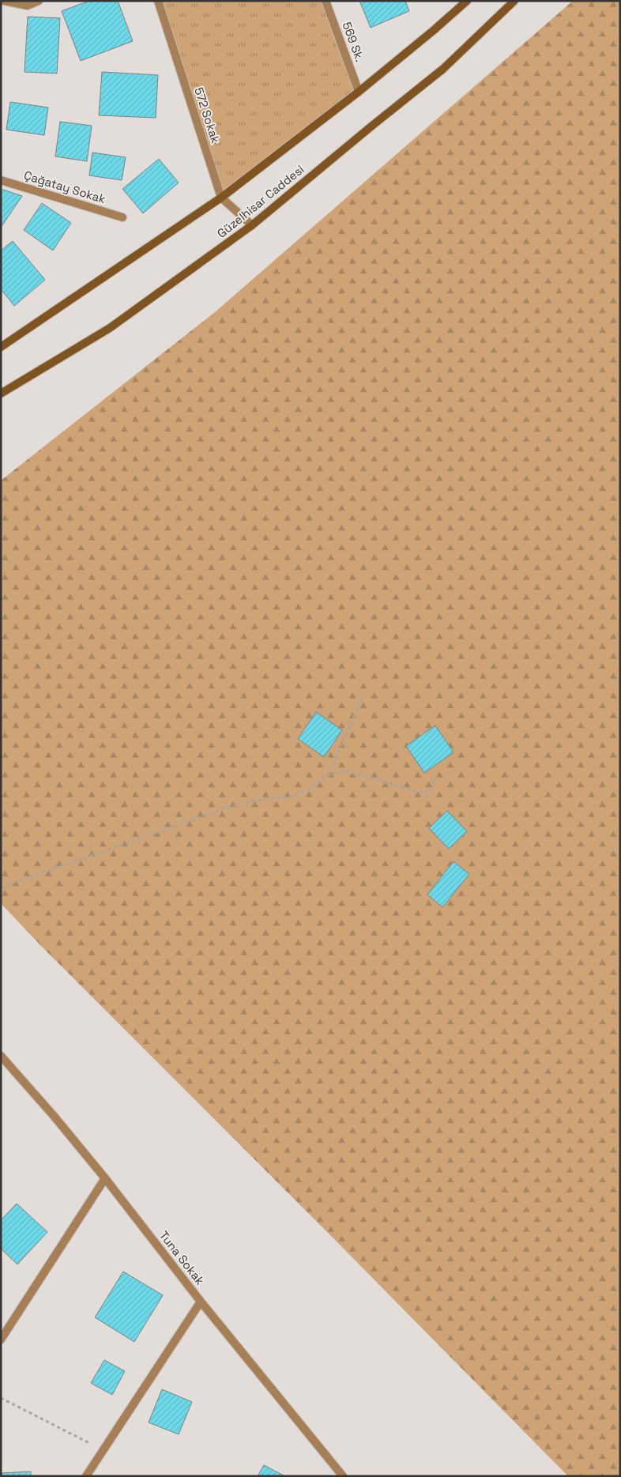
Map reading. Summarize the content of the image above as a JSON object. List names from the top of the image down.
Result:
{
  "streets": {
    "street": [
      "569 Sk.",
      "572 Sokak",
      "Çağatay Sokak",
      "Güzelhisar Caddesi",
      "Tuna Sokak"
    ]
  }
}
